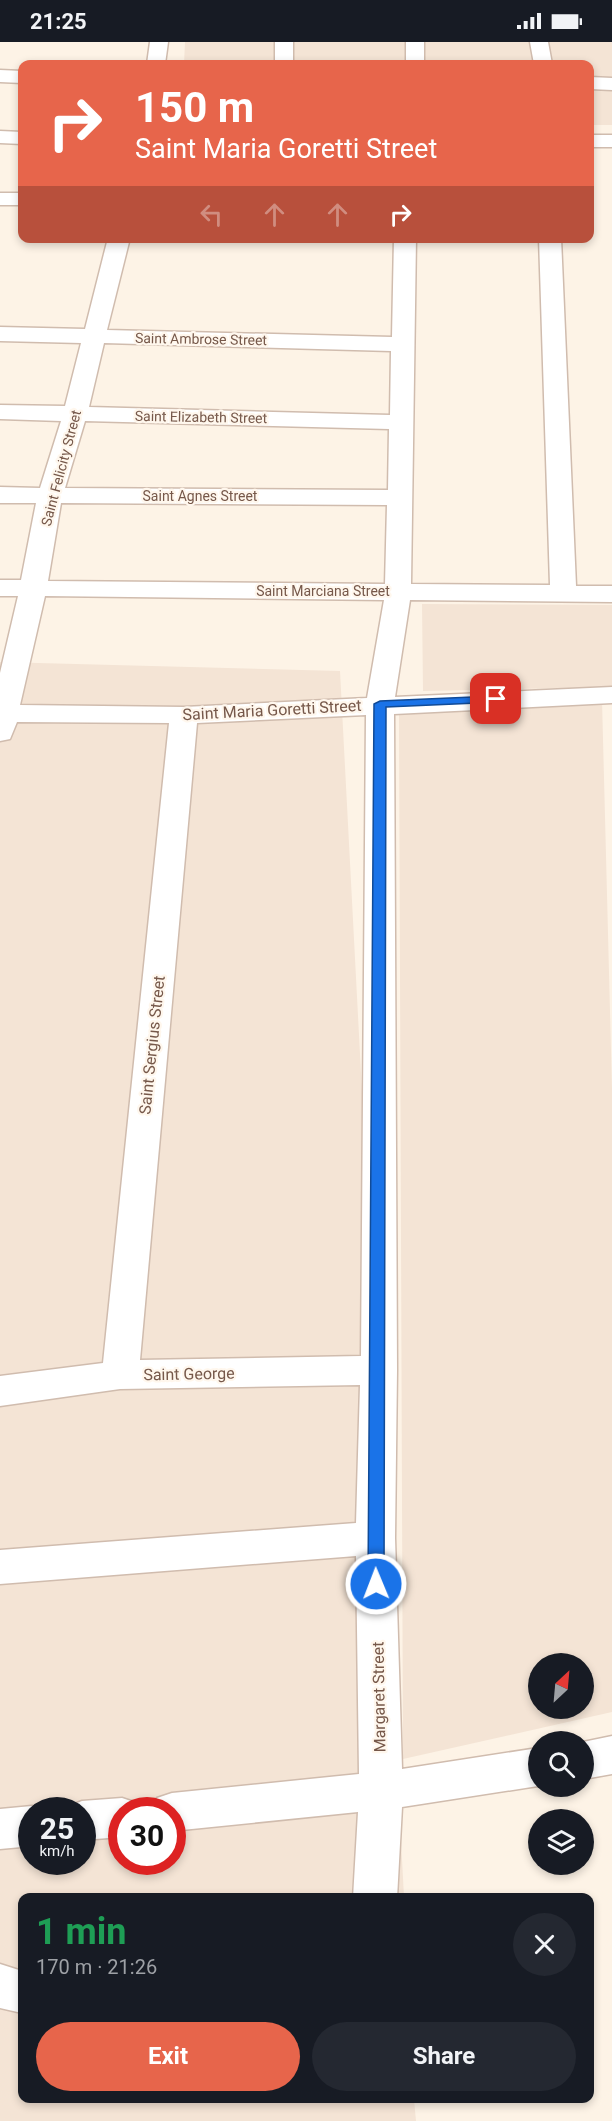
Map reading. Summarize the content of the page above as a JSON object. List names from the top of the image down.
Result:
{
  "streets": {
    "street": [
      "Saint Ambrose Street",
      "Saint Elizabeth Street",
      "Saint Felicity Street",
      "Saint Agnes Street",
      "Saint Marciana Street",
      "Saint Maria Goretti Street",
      "Saint Sergius Street",
      "Saint George",
      "Margaret Street"
    ]
  },
  "crossings": [
    ["Saint Ambrose Street", "Saint Felicity Street"],
    ["Saint Ambrose Street", "Margaret Street"],
    ["Saint Elizabeth Street", "Saint Felicity Street"],
    ["Saint Elizabeth Street", "Margaret Street"],
    ["Saint Felicity Street", "Saint Agnes Street"],
    ["Saint Felicity Street", "Saint Marciana Street"],
    ["Saint Felicity Street", "Saint Maria Goretti Street"],
    ["Saint Agnes Street", "Margaret Street"],
    ["Saint Marciana Street", "Margaret Street"],
    ["Saint Maria Goretti Street", "Saint Sergius Street"],
    ["Saint Maria Goretti Street", "Margaret Street"],
    ["Saint Sergius Street", "Saint George"],
    ["Saint George", "Margaret Street"]
  ],
  "north": "top right",
  "page": {
    "status": "21:25",
    "turn": ["150 m", "Saint Maria Goretti Street"],
    "speed": "25 km/h",
    "limit": "30",
    "heading": ["1 min", "170 m · 21:26"],
    "buttons": ["Exit", "Share"]
  }
}
